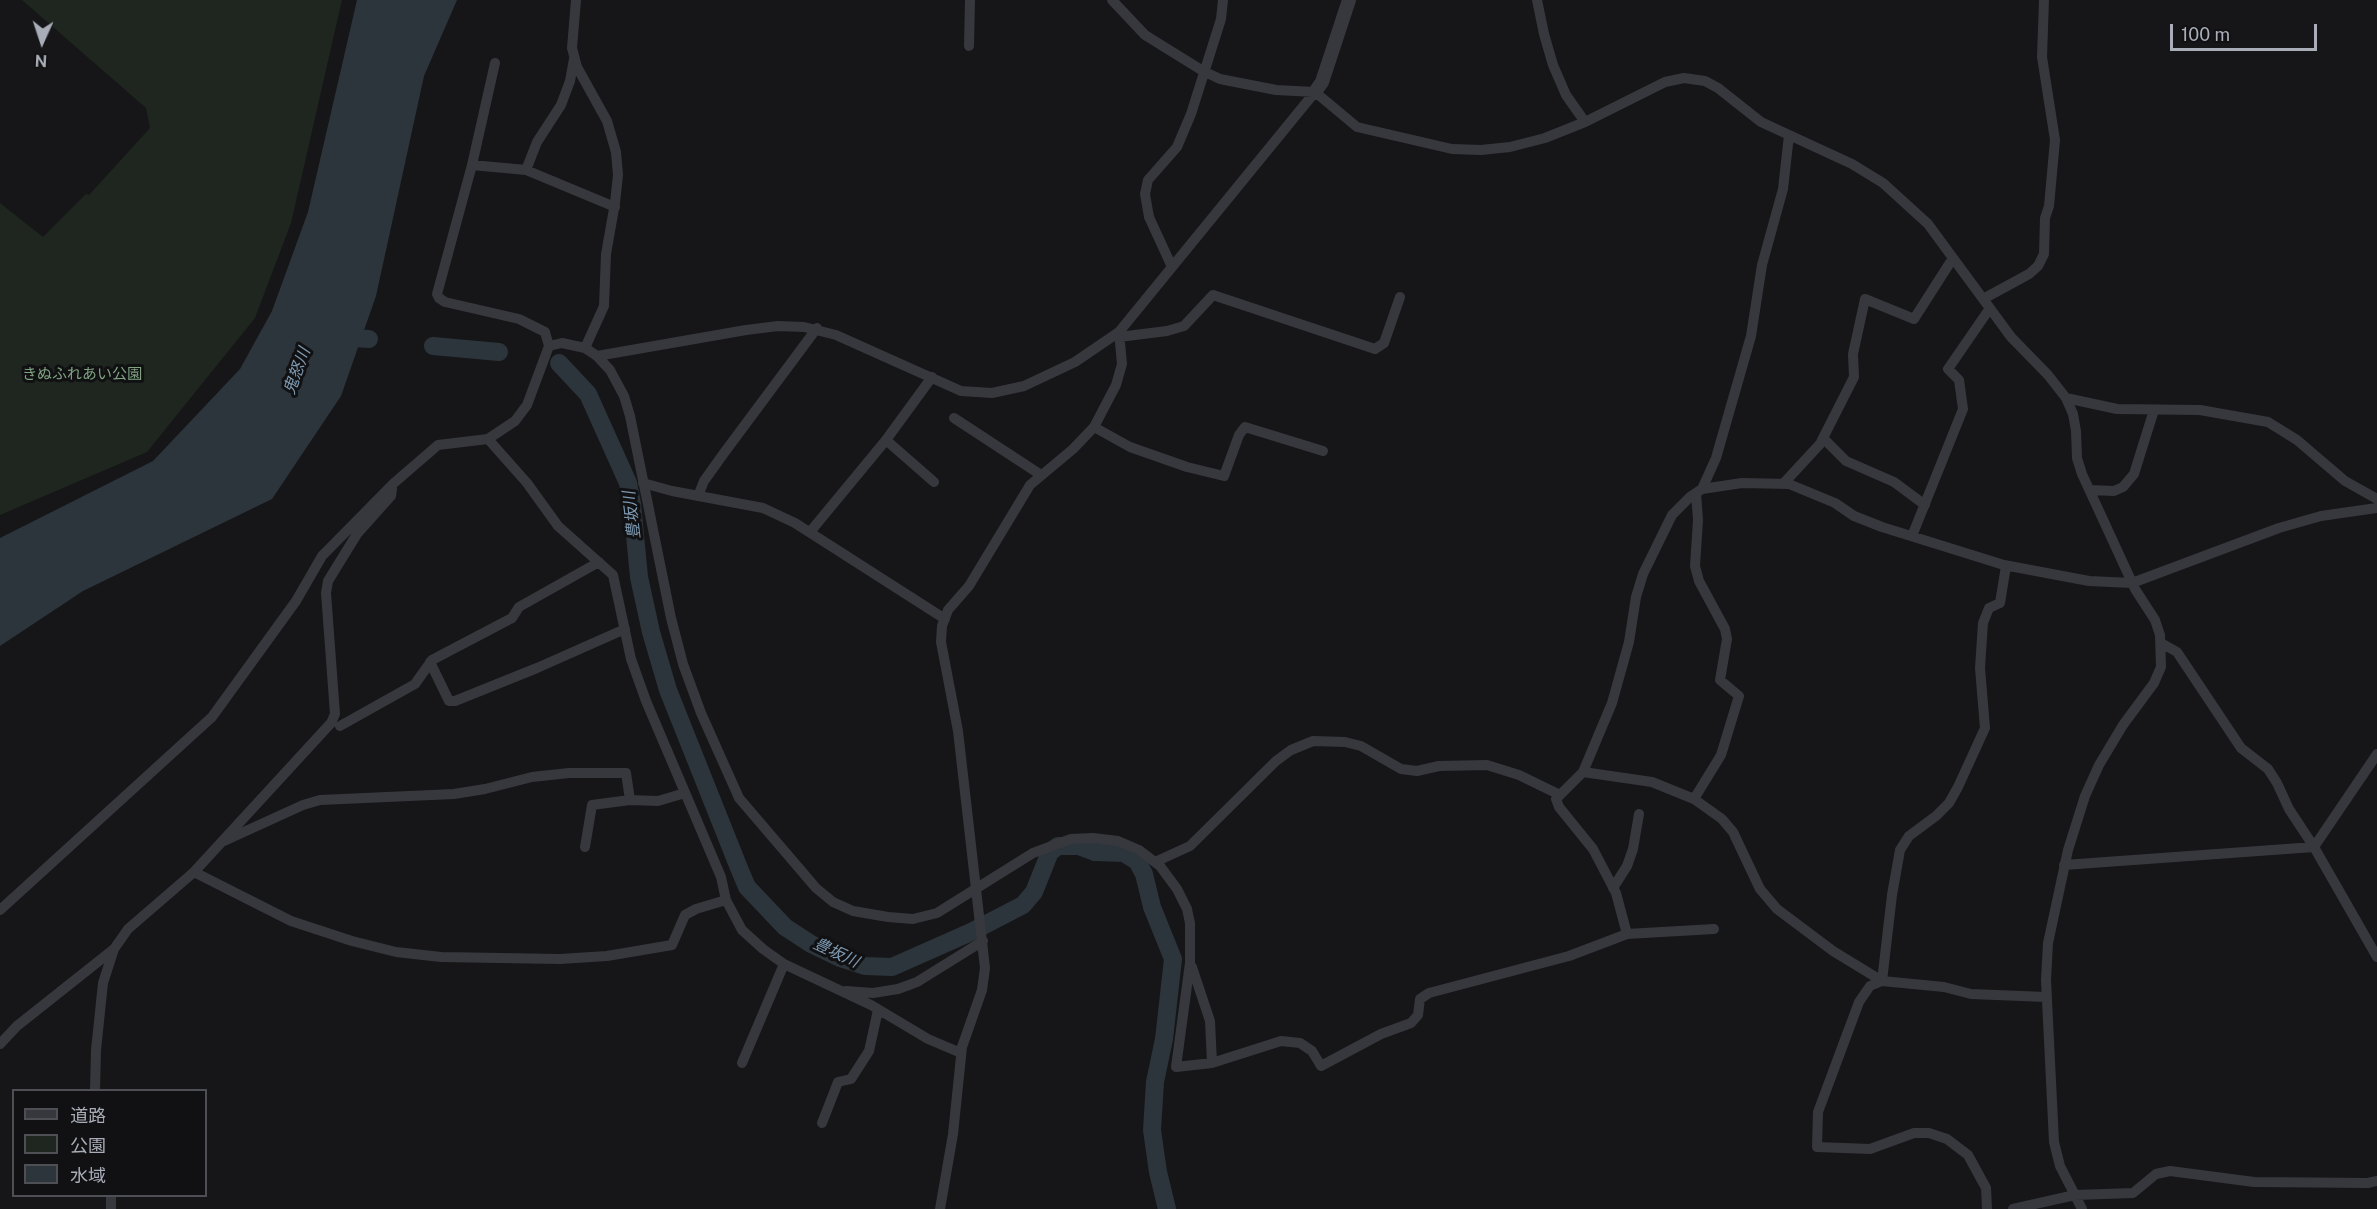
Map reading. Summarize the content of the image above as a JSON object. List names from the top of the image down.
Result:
{
  "water": ["鬼怒川", "豊坂川"],
  "parks": ["きぬふれあい公園"],
  "legend": ["道路", "公園", "水域"],
  "scale_bar": "100 m",
  "north": "bottom"
}
